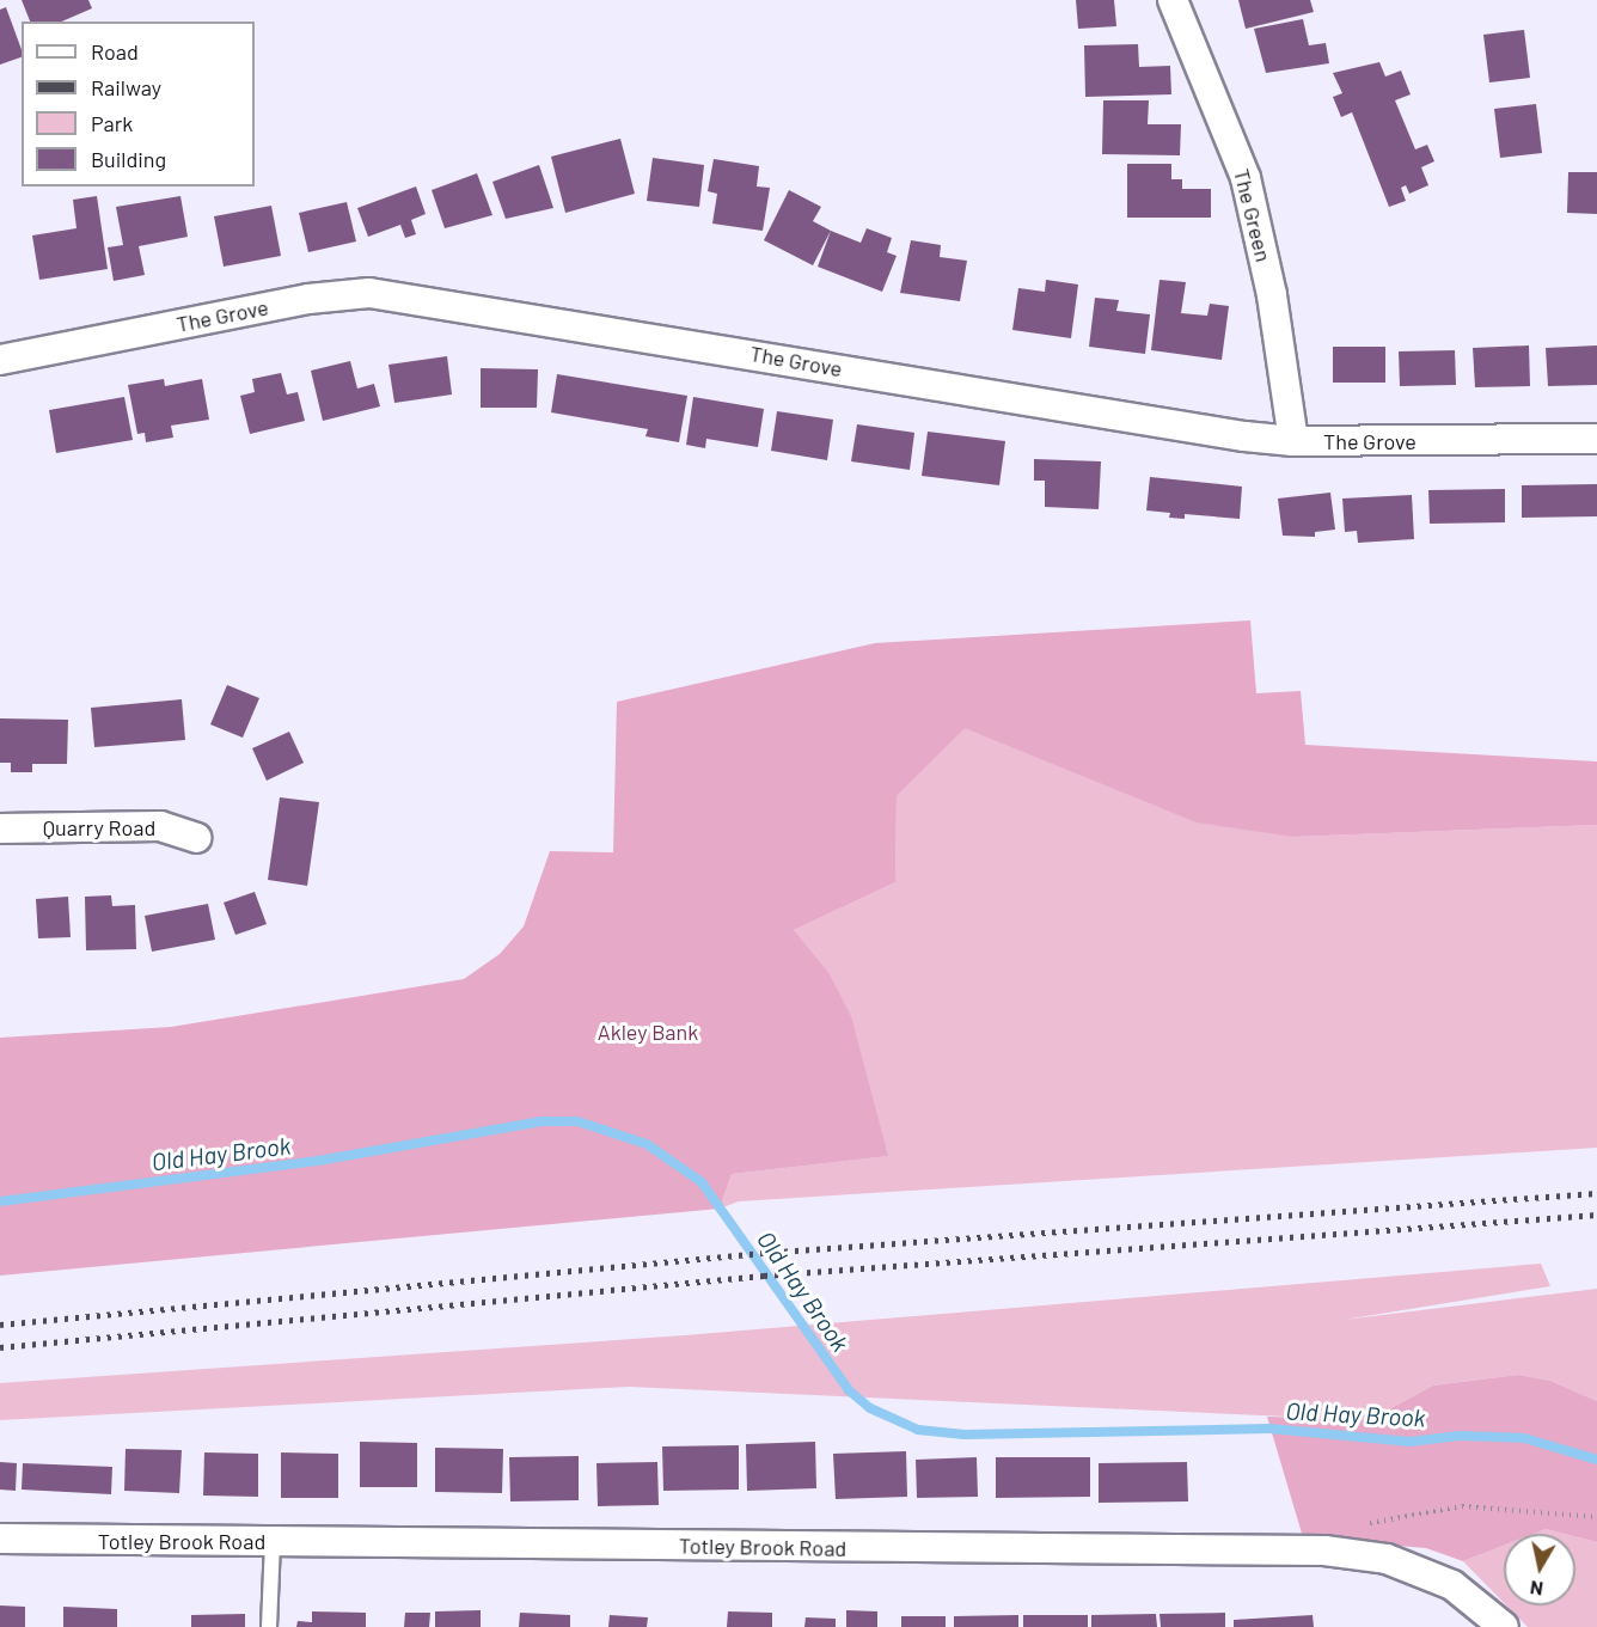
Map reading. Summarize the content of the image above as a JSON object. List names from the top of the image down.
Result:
{
  "streets": {
    "street": [
      "The Green",
      "The Grove",
      "Quarry Road",
      "Totley Brook Road"
    ]
  },
  "crossings": [
    ["The Green", "The Grove"]
  ],
  "water": ["Old Hay Brook"],
  "parks": ["Akley Bank"],
  "legend": [
    "Road",
    "Railway",
    "Park",
    "Building"
  ],
  "north": "bottom"
}
